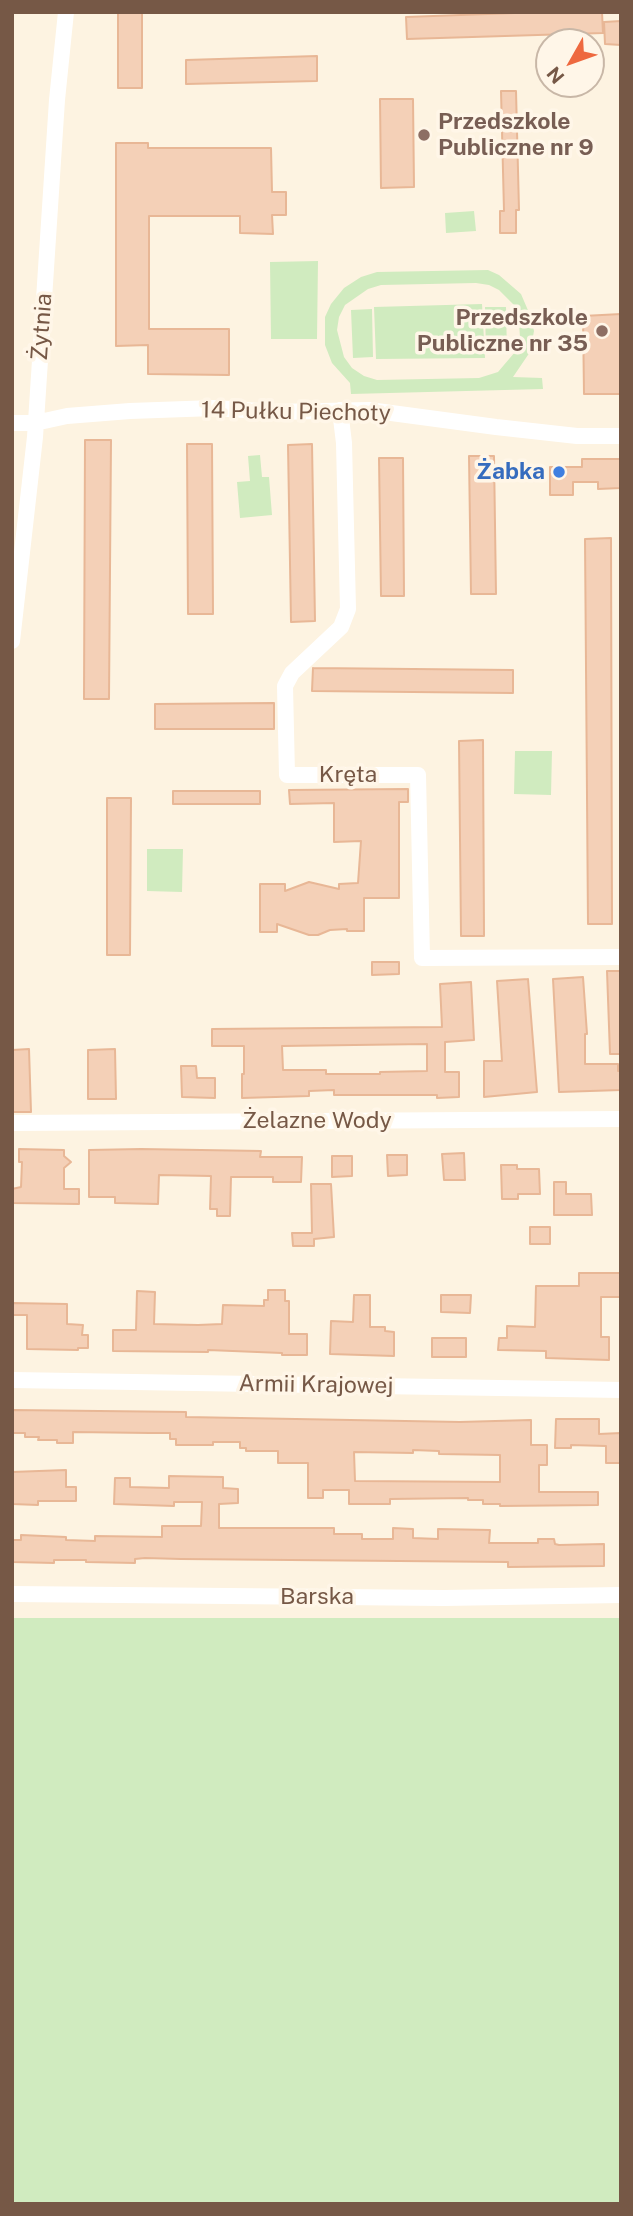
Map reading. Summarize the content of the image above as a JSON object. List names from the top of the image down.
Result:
{
  "streets": {
    "street": [
      "Żytnia",
      "14 Pułku Piechoty",
      "Kręta",
      "Żelazne Wody",
      "Armii Krajowej",
      "Barska"
    ]
  },
  "crossings": [
    ["Żytnia", "14 Pułku Piechoty"],
    ["14 Pułku Piechoty", "Kręta"]
  ],
  "places": ["Przedszkole Publiczne nr 9", "Przedszkole Publiczne nr 35", "Żabka"],
  "north": "bottom left"
}
